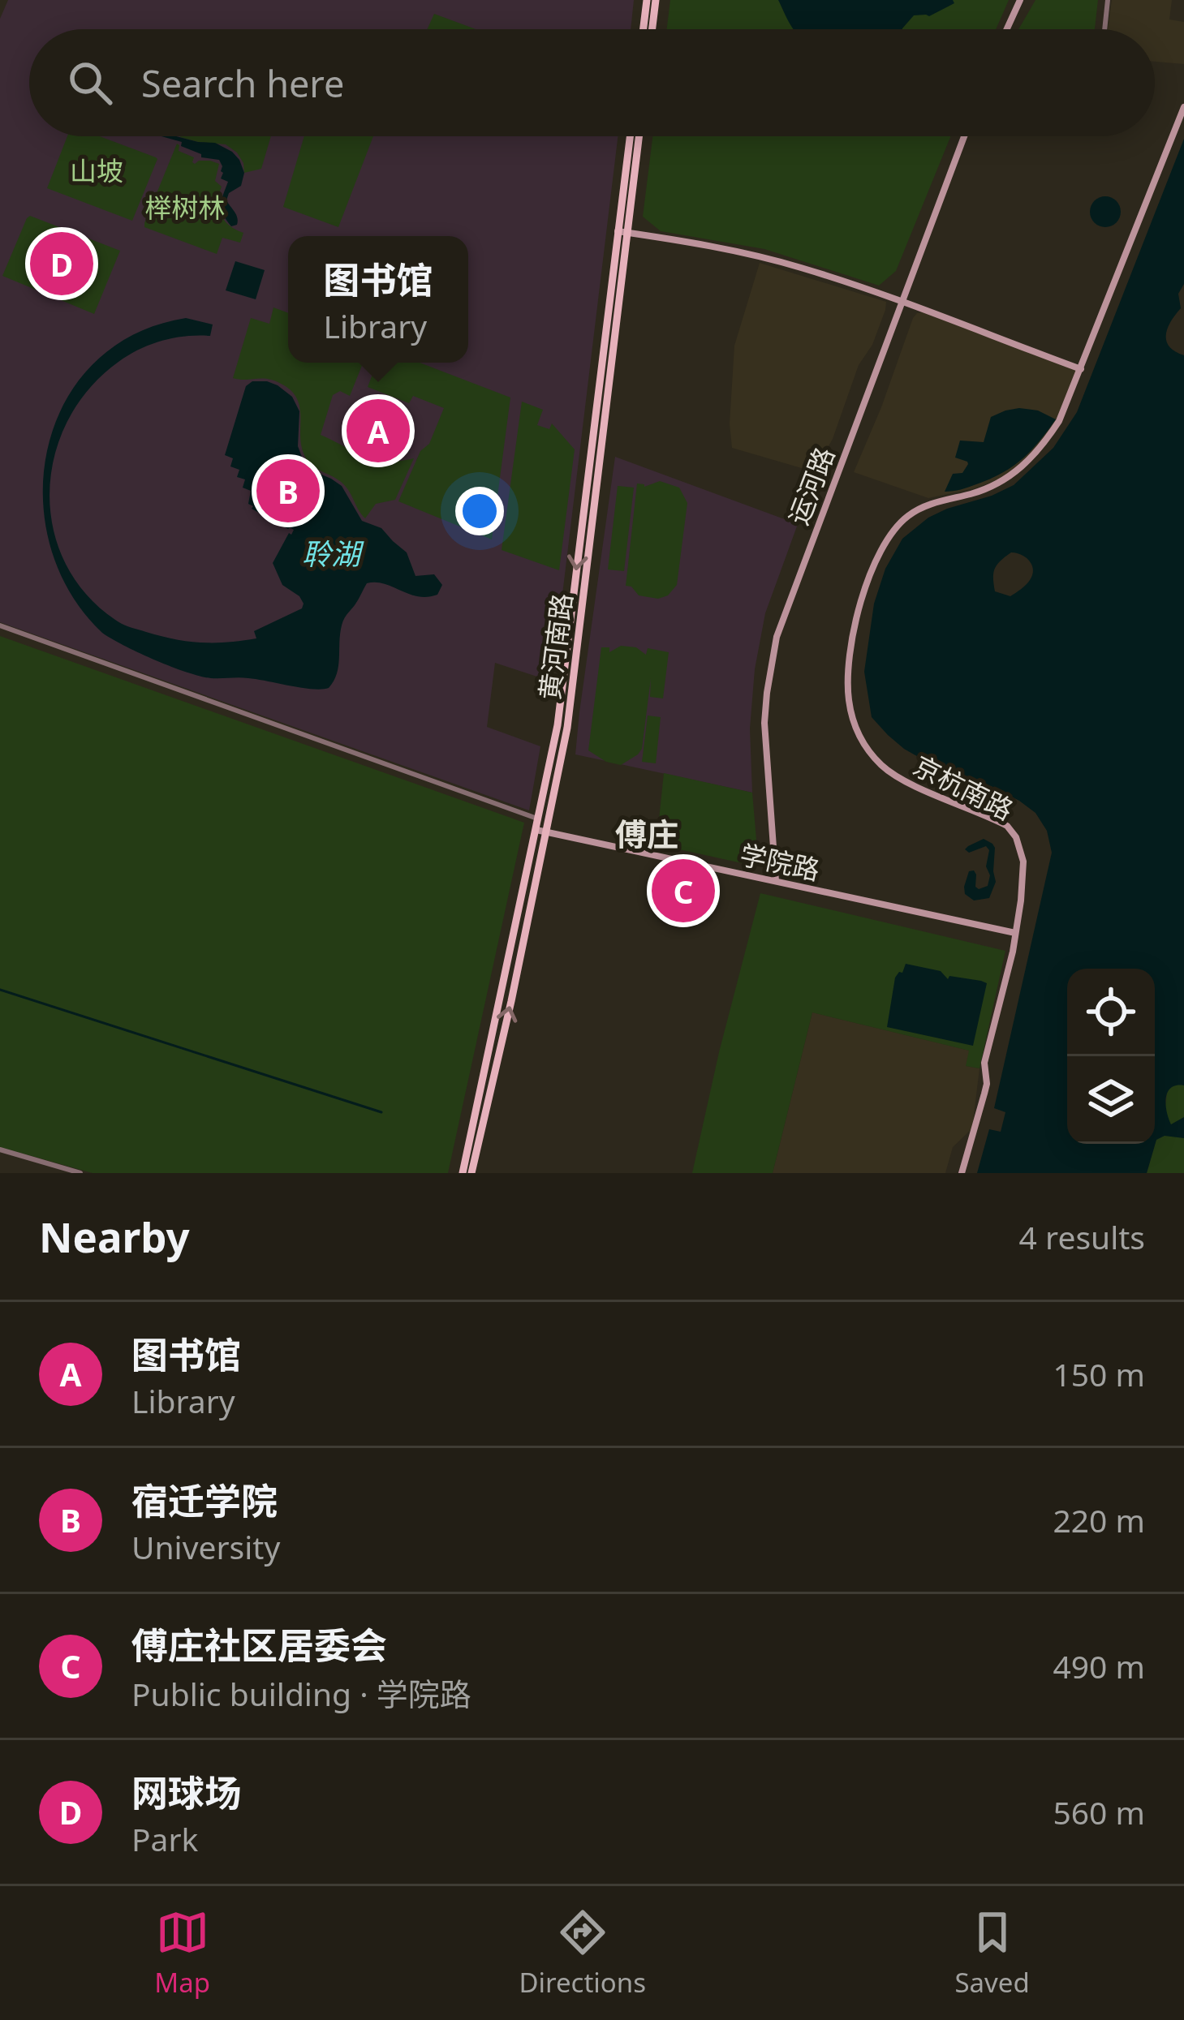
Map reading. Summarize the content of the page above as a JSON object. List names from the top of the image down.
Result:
{
  "streets": {
    "main road": ["黄河南路"],
    "street": ["运河路", "京杭南路", "学院路"]
  },
  "crossings": [
    ["运河路", "学院路"],
    ["黄河南路", "学院路"],
    ["京杭南路", "学院路"]
  ],
  "districts": ["傅庄"],
  "water": ["聆湖"],
  "parks": ["山坡", "榉树林"],
  "page": {
    "search": "Search here",
    "pins": [
      "D",
      "A",
      "B",
      "C"
    ],
    "popup": ["图书馆", "Library"],
    "heading": ["Nearby", "4 results"],
    "list": [
      {
        "mark": "A",
        "name": "图书馆",
        "note": "Library",
        "value": "150 m"
      },
      {
        "mark": "B",
        "name": "宿迁学院",
        "note": "University",
        "value": "220 m"
      },
      {
        "mark": "C",
        "name": "傅庄社区居委会",
        "note": "Public building · 学院路",
        "value": "490 m"
      },
      {
        "mark": "D",
        "name": "网球场",
        "note": "Park",
        "value": "560 m"
      }
    ],
    "nav": ["Map", "Directions", "Saved"]
  }
}
